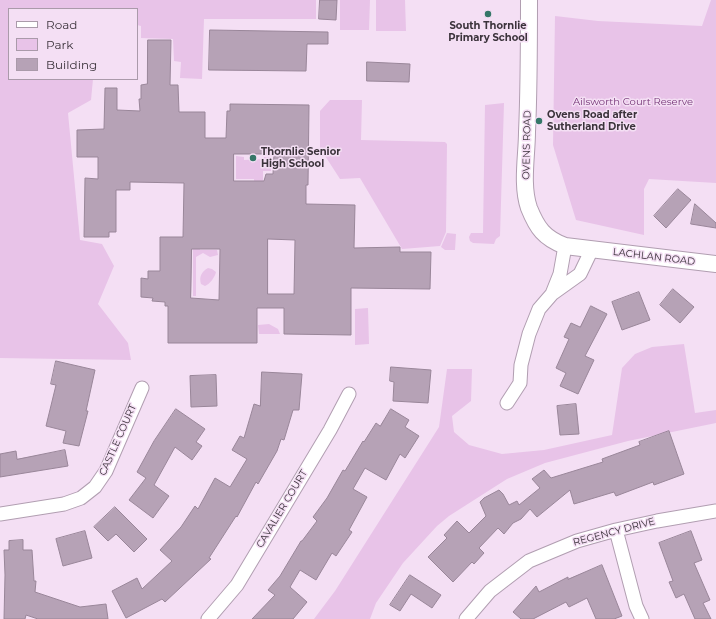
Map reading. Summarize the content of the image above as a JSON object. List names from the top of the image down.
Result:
{
  "streets": {
    "street": [
      "OVENS ROAD",
      "LACHLAN ROAD",
      "CASTLE COURT",
      "CAVALIER COURT",
      "REGENCY DRIVE"
    ]
  },
  "crossings": [
    ["OVENS ROAD", "LACHLAN ROAD"]
  ],
  "parks": ["Ailsworth Court Reserve"],
  "places": ["South Thornlie Primary School", "Ovens Road after Sutherland Drive", "Thornlie Senior High School"],
  "legend": ["Road", "Park", "Building"]
}
